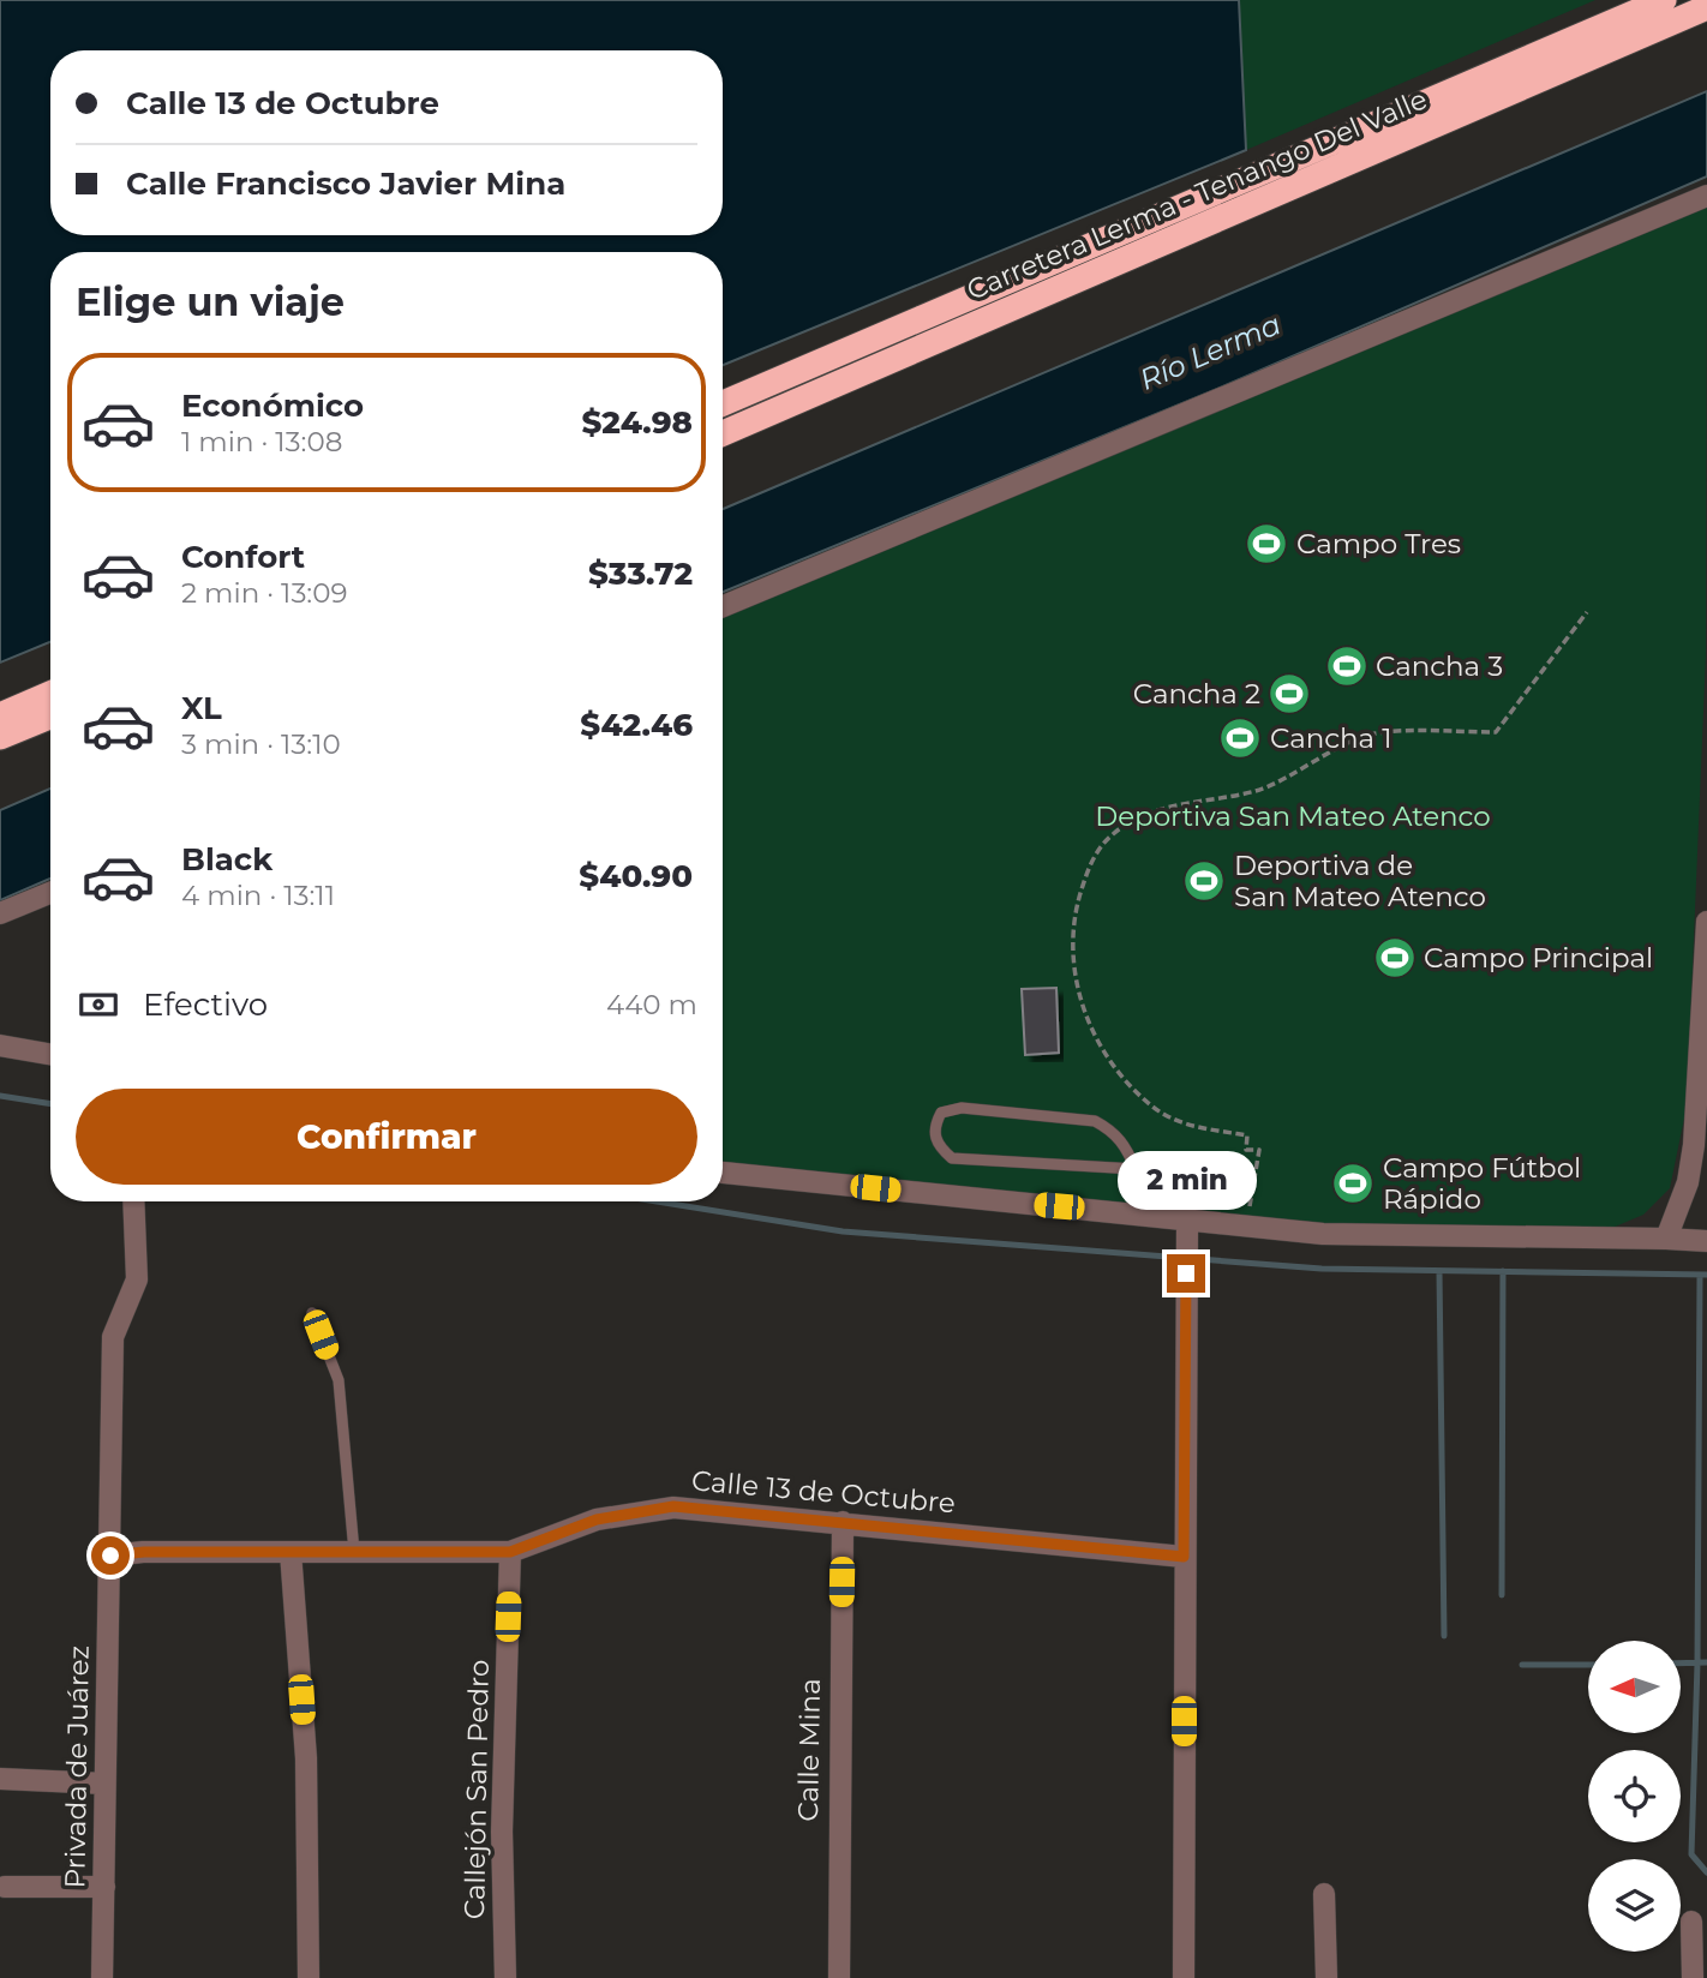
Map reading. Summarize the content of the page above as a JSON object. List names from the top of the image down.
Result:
{
  "streets": {
    "highway": ["Carretera Lerma - Tenango Del Valle"],
    "street": [
      "Calle 13 de Octubre",
      "Calle Mina",
      "Privada de Juárez",
      "Callejón San Pedro"
    ]
  },
  "crossings": [
    ["Calle 13 de Octubre", "Calle Mina"],
    ["Calle 13 de Octubre", "Privada de Juárez"],
    ["Calle 13 de Octubre", "Callejón San Pedro"]
  ],
  "water": ["Río Lerma"],
  "parks": ["Deportiva San Mateo Atenco"],
  "places": {
    "sports": [
      "Campo Tres",
      "Cancha 3",
      "Cancha 2",
      "Cancha 1",
      "Deportiva de San Mateo Atenco",
      "Campo Principal",
      "Campo Fútbol Rápido"
    ]
  },
  "north": "left",
  "page": {
    "banner": ["Calle 13 de Octubre", "Calle Francisco Javier Mina"],
    "heading": "Elige un viaje",
    "list": [
      {
        "name": "Económico",
        "note": "1 min · 13:08",
        "value": "$24.98"
      },
      {
        "name": "Confort",
        "note": "2 min · 13:09",
        "value": "$33.72"
      },
      {
        "name": "XL",
        "note": "3 min · 13:10",
        "value": "$42.46"
      },
      {
        "name": "Black",
        "note": "4 min · 13:11",
        "value": "$40.90"
      }
    ],
    "pay": ["Efectivo", "440 m"],
    "buttons": "Confirmar",
    "bubble": "2 min"
  }
}
